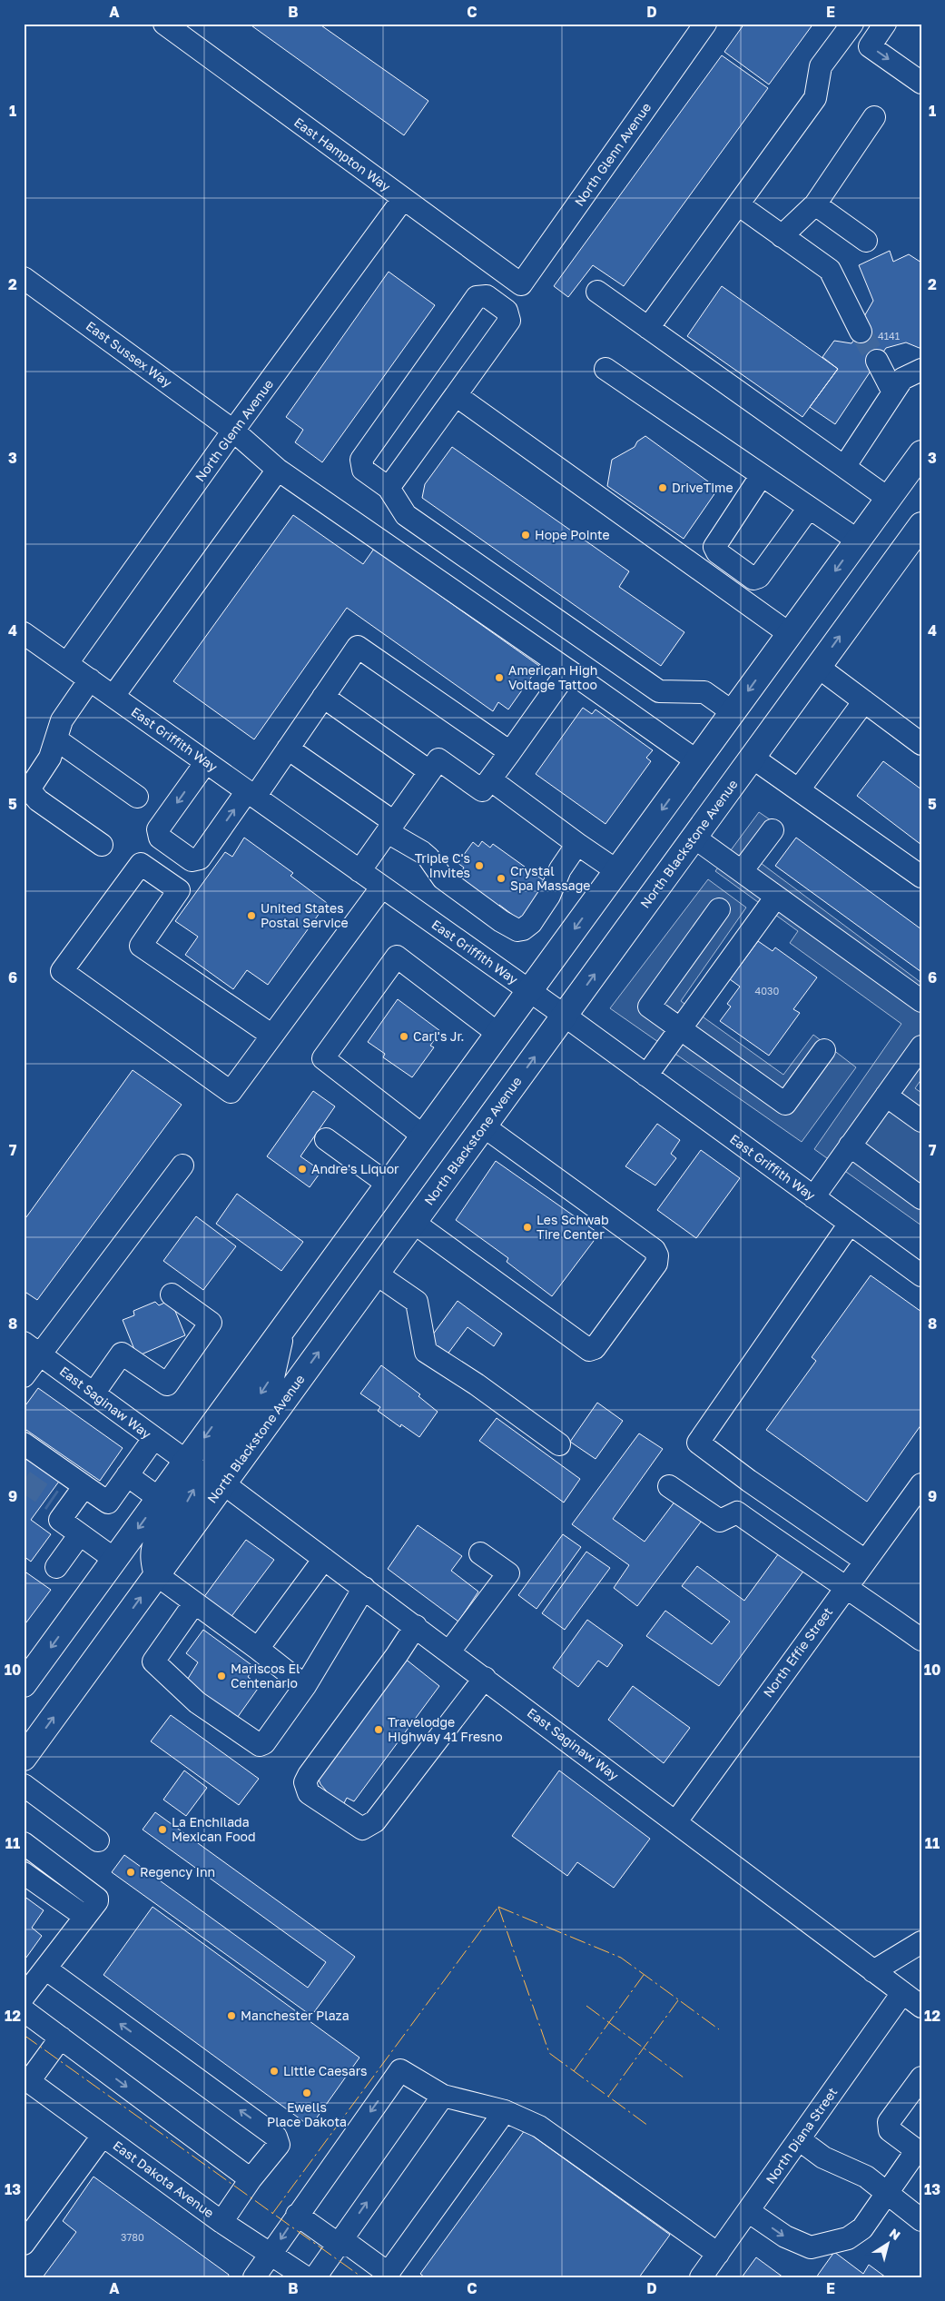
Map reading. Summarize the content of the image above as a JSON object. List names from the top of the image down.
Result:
{
  "streets": {
    "main road": ["North Blackstone Avenue"],
    "street": [
      "East Hampton Way",
      "North Glenn Avenue",
      "East Sussex Way",
      "East Griffith Way",
      "East Saginaw Way",
      "North Effie Street",
      "North Diana Street",
      "East Dakota Avenue"
    ]
  },
  "crossings": [
    ["East Hampton Way", "North Glenn Avenue"],
    ["North Glenn Avenue", "East Sussex Way"],
    ["North Glenn Avenue", "East Griffith Way"],
    ["East Griffith Way", "North Blackstone Avenue"],
    ["North Blackstone Avenue", "East Saginaw Way"],
    ["East Saginaw Way", "North Effie Street"],
    ["East Saginaw Way", "North Diana Street"]
  ],
  "places": [
    "DriveTime",
    "Hope Pointe",
    "American High Voltage Tattoo",
    "Triple C's Invites",
    "Crystal Spa Massage",
    "United States Postal Service",
    "Carl's Jr.",
    "Andre's Liquor",
    "Les Schwab Tire Center",
    "Mariscos El Centenario",
    "Travelodge Highway 41 Fresno",
    "La Enchilada Mexican Food",
    "Regency Inn",
    "Manchester Plaza",
    "Little Caesars",
    "Ewells Place Dakota"
  ],
  "house_numbers": ["4141", "4030", "3780"],
  "north": "top right",
  "grid": {
    "columns": [
      "A",
      "B",
      "C",
      "D",
      "E"
    ],
    "rows": [
      "1",
      "2",
      "3",
      "4",
      "5",
      "6",
      "7",
      "8",
      "9",
      "10",
      "11",
      "12",
      "13"
    ]
  }
}
